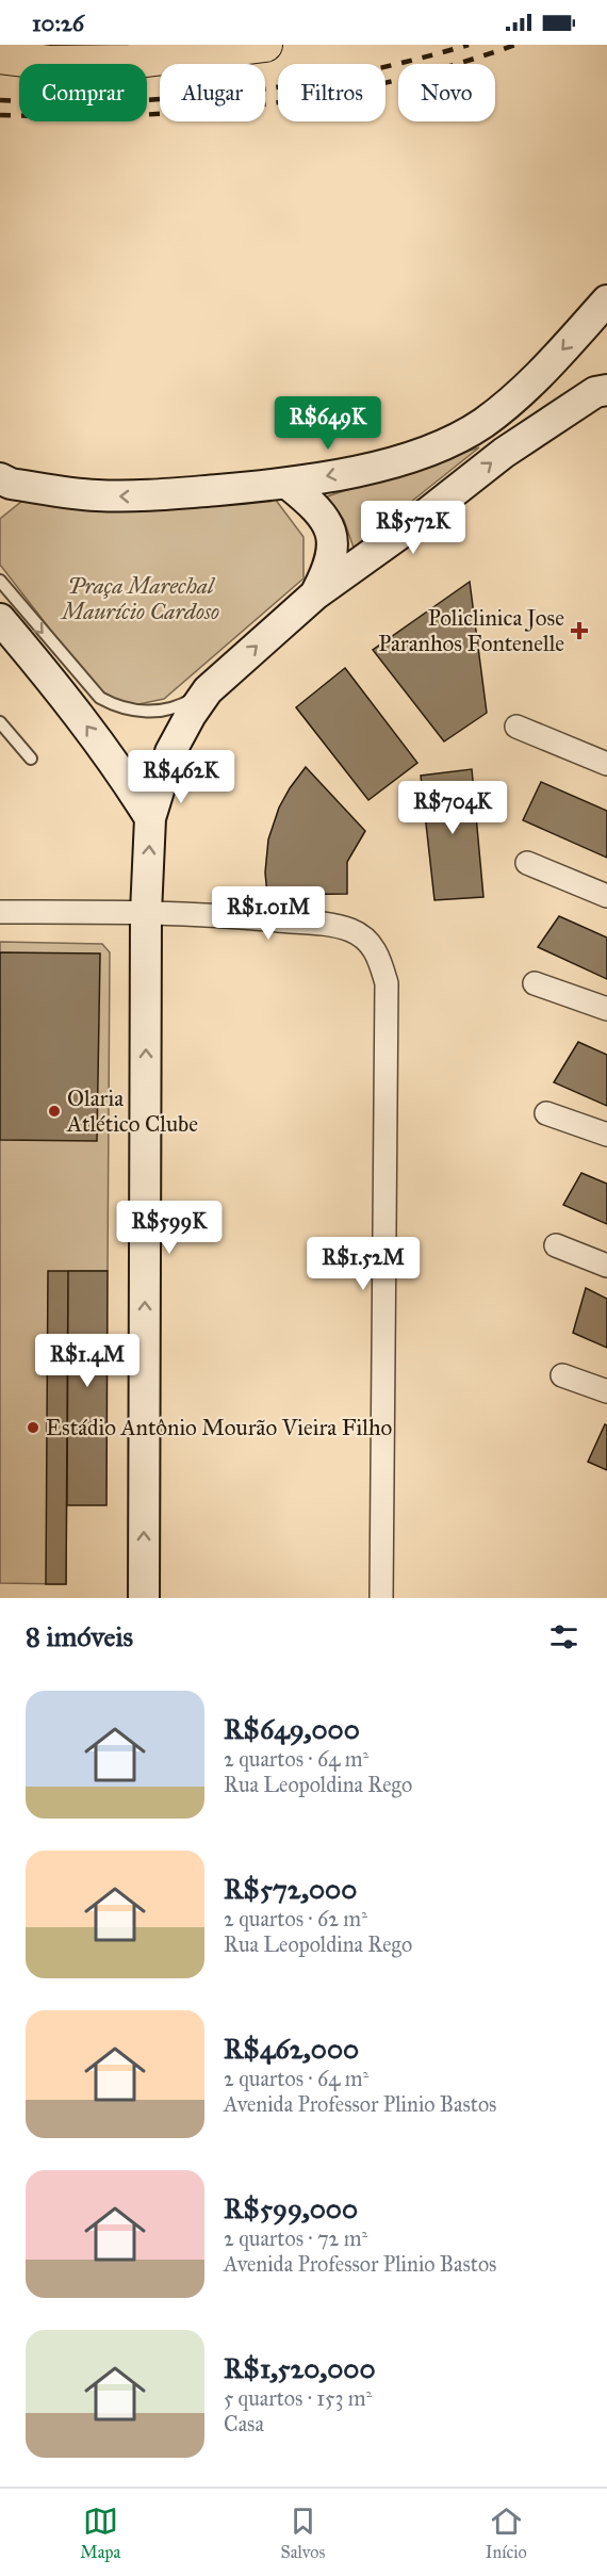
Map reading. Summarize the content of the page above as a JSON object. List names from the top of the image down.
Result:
{
  "parks": ["Praça Marechal Maurício Cardoso"],
  "places": {
    "health": ["Policlinica Jose Paranhos Fontenelle"],
    "other": ["Olaria Atlético Clube", "Estádio Antônio Mourão Vieira Filho"]
  },
  "page": {
    "status": "10:26",
    "chip": [
      "Comprar",
      "Alugar",
      "Filtros",
      "Novo"
    ],
    "price": [
      "R$649K",
      "R$572K",
      "R$462K",
      "R$704K",
      "R$1.01M",
      "R$599K",
      "R$1.52M",
      "R$1.4M"
    ],
    "heading": "8 imóveis",
    "list": [
      {
        "name": "R$649,000",
        "note": "2 quartos · 64 m² · Rua Leopoldina Rego"
      },
      {
        "name": "R$572,000",
        "note": "2 quartos · 62 m² · Rua Leopoldina Rego"
      },
      {
        "name": "R$462,000",
        "note": "2 quartos · 64 m² · Avenida Professor Plinio Bastos"
      },
      {
        "name": "R$599,000",
        "note": "2 quartos · 72 m² · Avenida Professor Plinio Bastos"
      },
      {
        "name": "R$1,520,000",
        "note": "5 quartos · 153 m² · Casa"
      }
    ],
    "tabs": ["Mapa", "Salvos", "Início"]
  }
}
